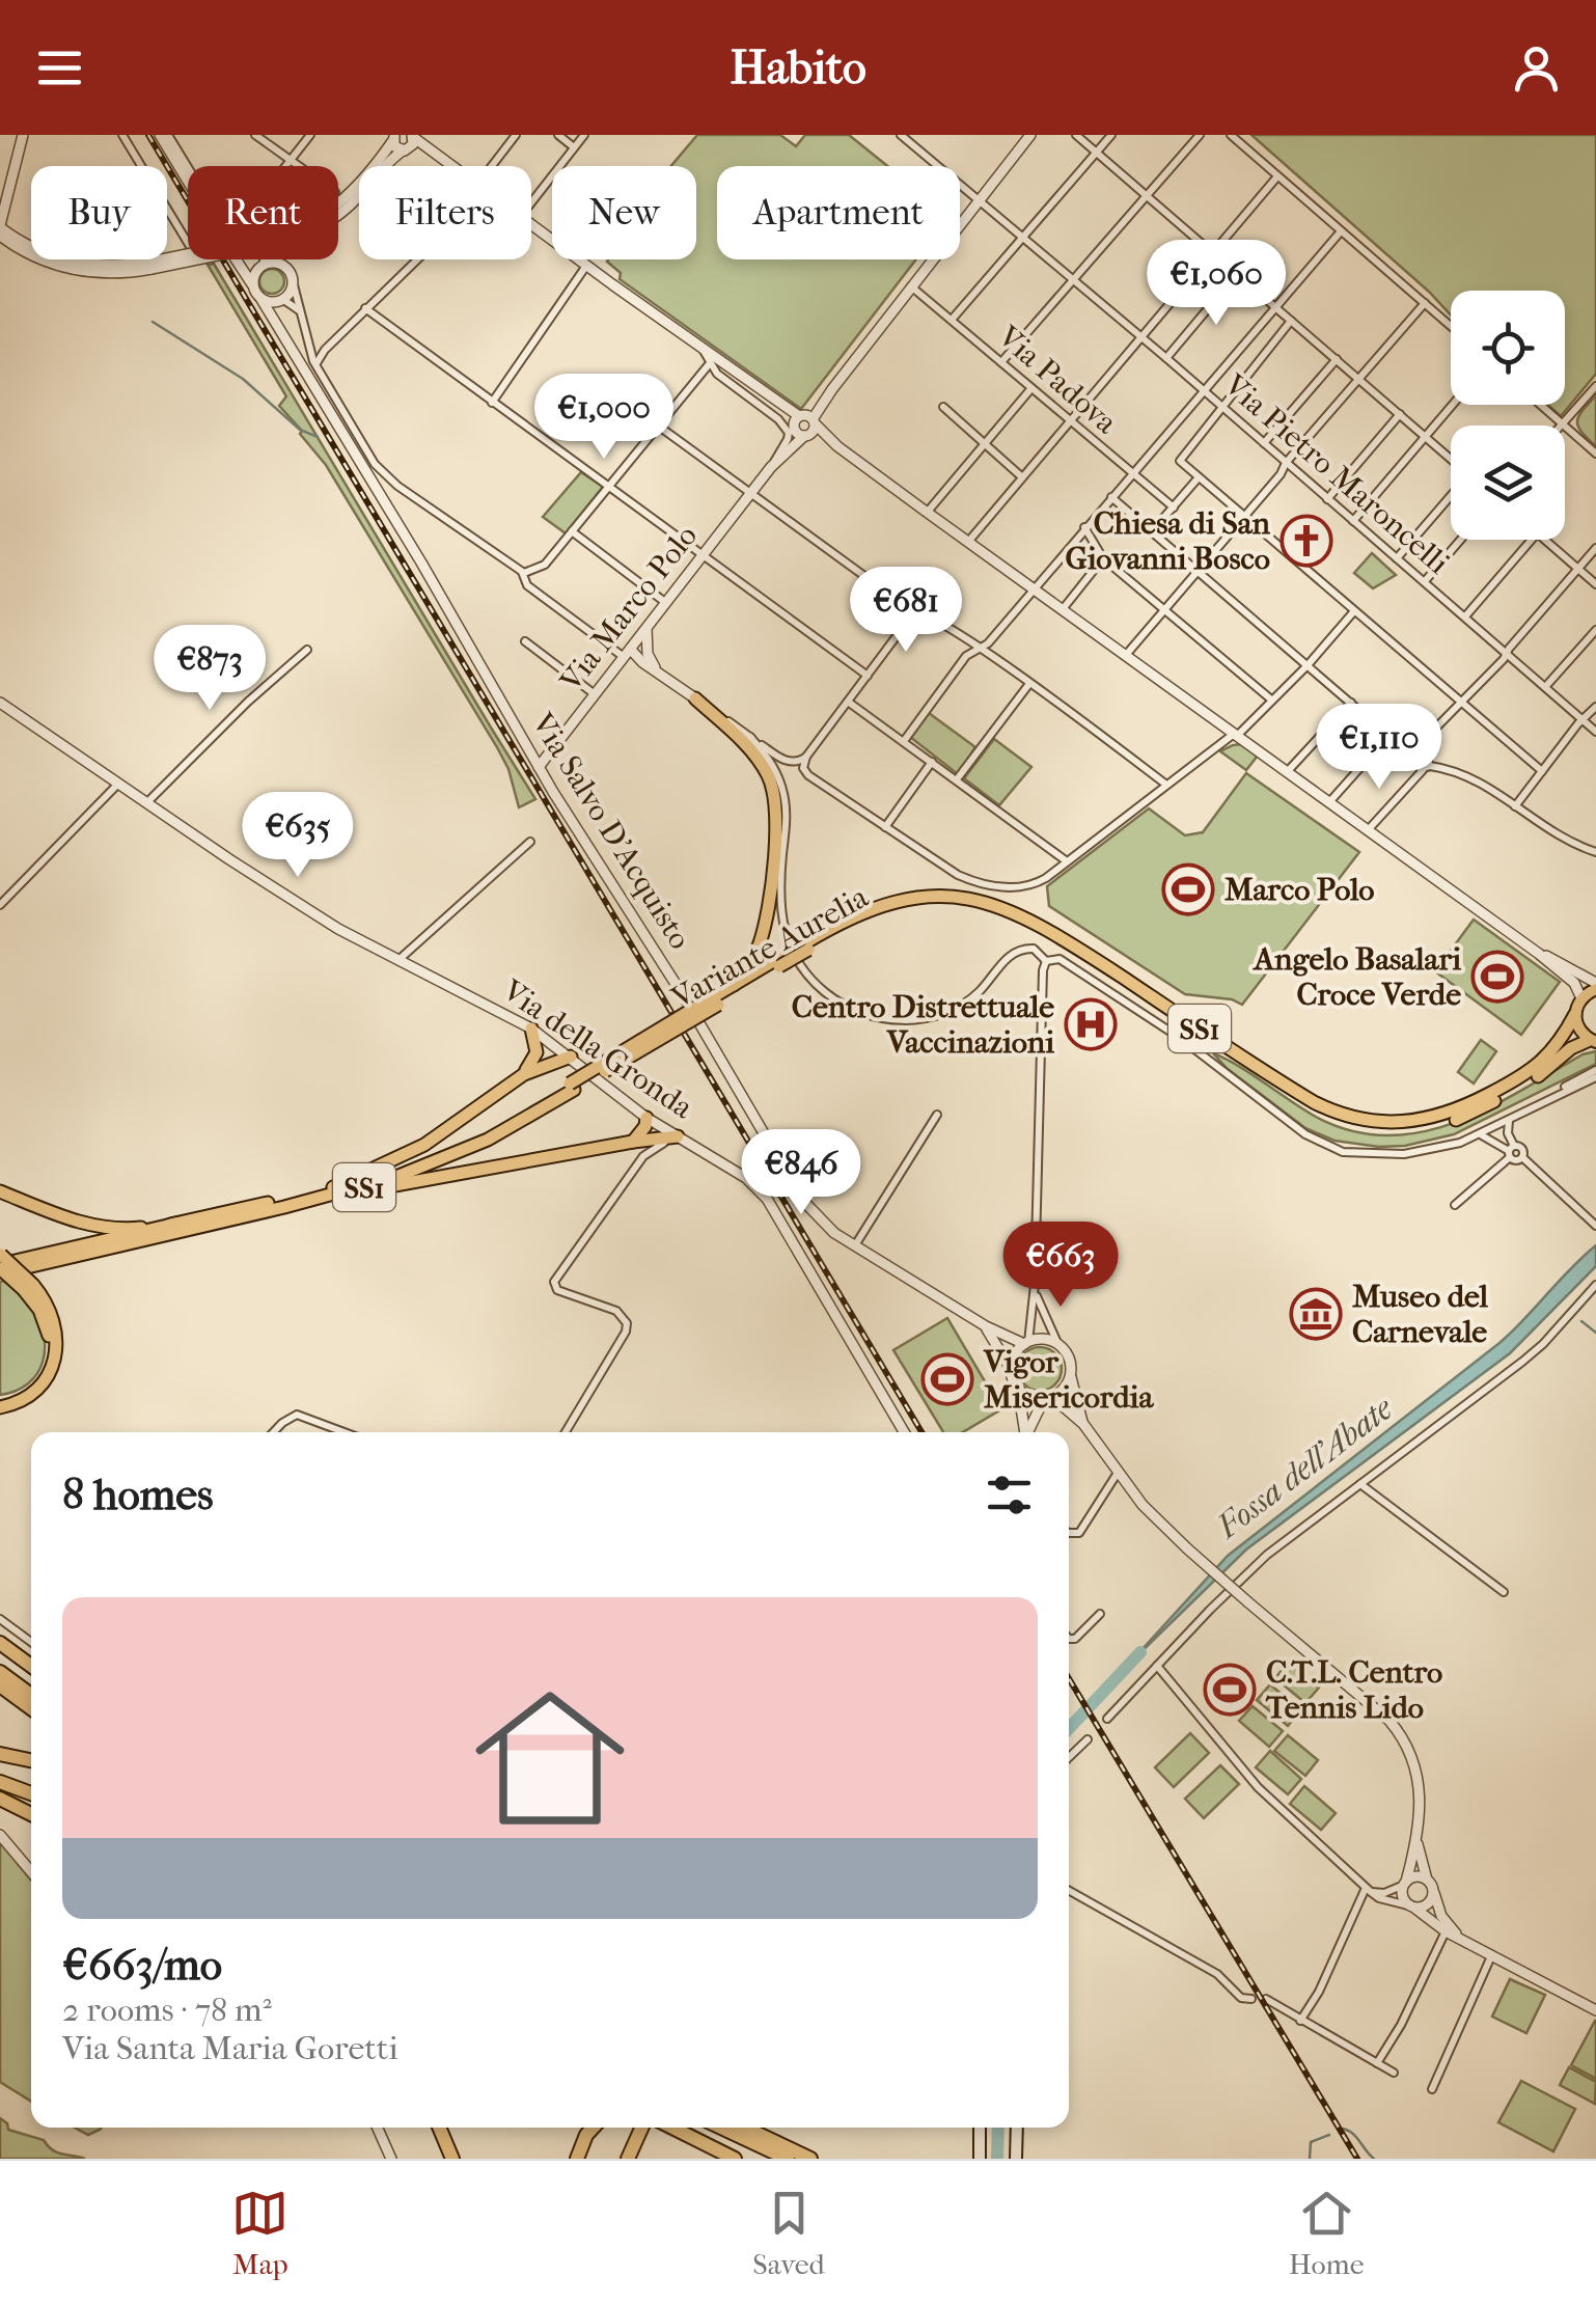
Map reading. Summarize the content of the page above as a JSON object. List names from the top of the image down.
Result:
{
  "streets": {
    "highway": ["Variante Aurelia", "SS1"],
    "street": [
      "Via Padova",
      "Via Pietro Maroncelli",
      "Via Marco Polo",
      "Via Salvo D'Acquisto",
      "Via della Gronda"
    ]
  },
  "crossings": [
    ["Via Padova", "Via Marco Polo"],
    ["Via Pietro Maroncelli", "Via Marco Polo"],
    ["Via Marco Polo", "Via Salvo D'Acquisto"],
    ["Variante Aurelia", "SS1"]
  ],
  "water": ["Fossa dell'Abate"],
  "places": {
    "church": ["Chiesa di San Giovanni Bosco"],
    "sports": [
      "Marco Polo",
      "Angelo Basalari Croce Verde",
      "Vigor Misericordia",
      "C.T.L. Centro Tennis Lido"
    ],
    "hospital": ["Centro Distrettuale Vaccinazioni"],
    "museum": ["Museo del Carnevale"]
  },
  "page": {
    "header": "Habito",
    "chip": [
      "Buy",
      "Rent",
      "Filters",
      "New",
      "Apartment"
    ],
    "price": [
      "€1,060",
      "€1,000",
      "€681",
      "€873",
      "€1,110",
      "€635",
      "€846",
      "€663"
    ],
    "heading": "8 homes",
    "list": [
      {
        "name": "€663/mo",
        "note": "2 rooms · 78 m² · Via Santa Maria Goretti"
      }
    ],
    "tabs": ["Map", "Saved", "Home"]
  }
}
